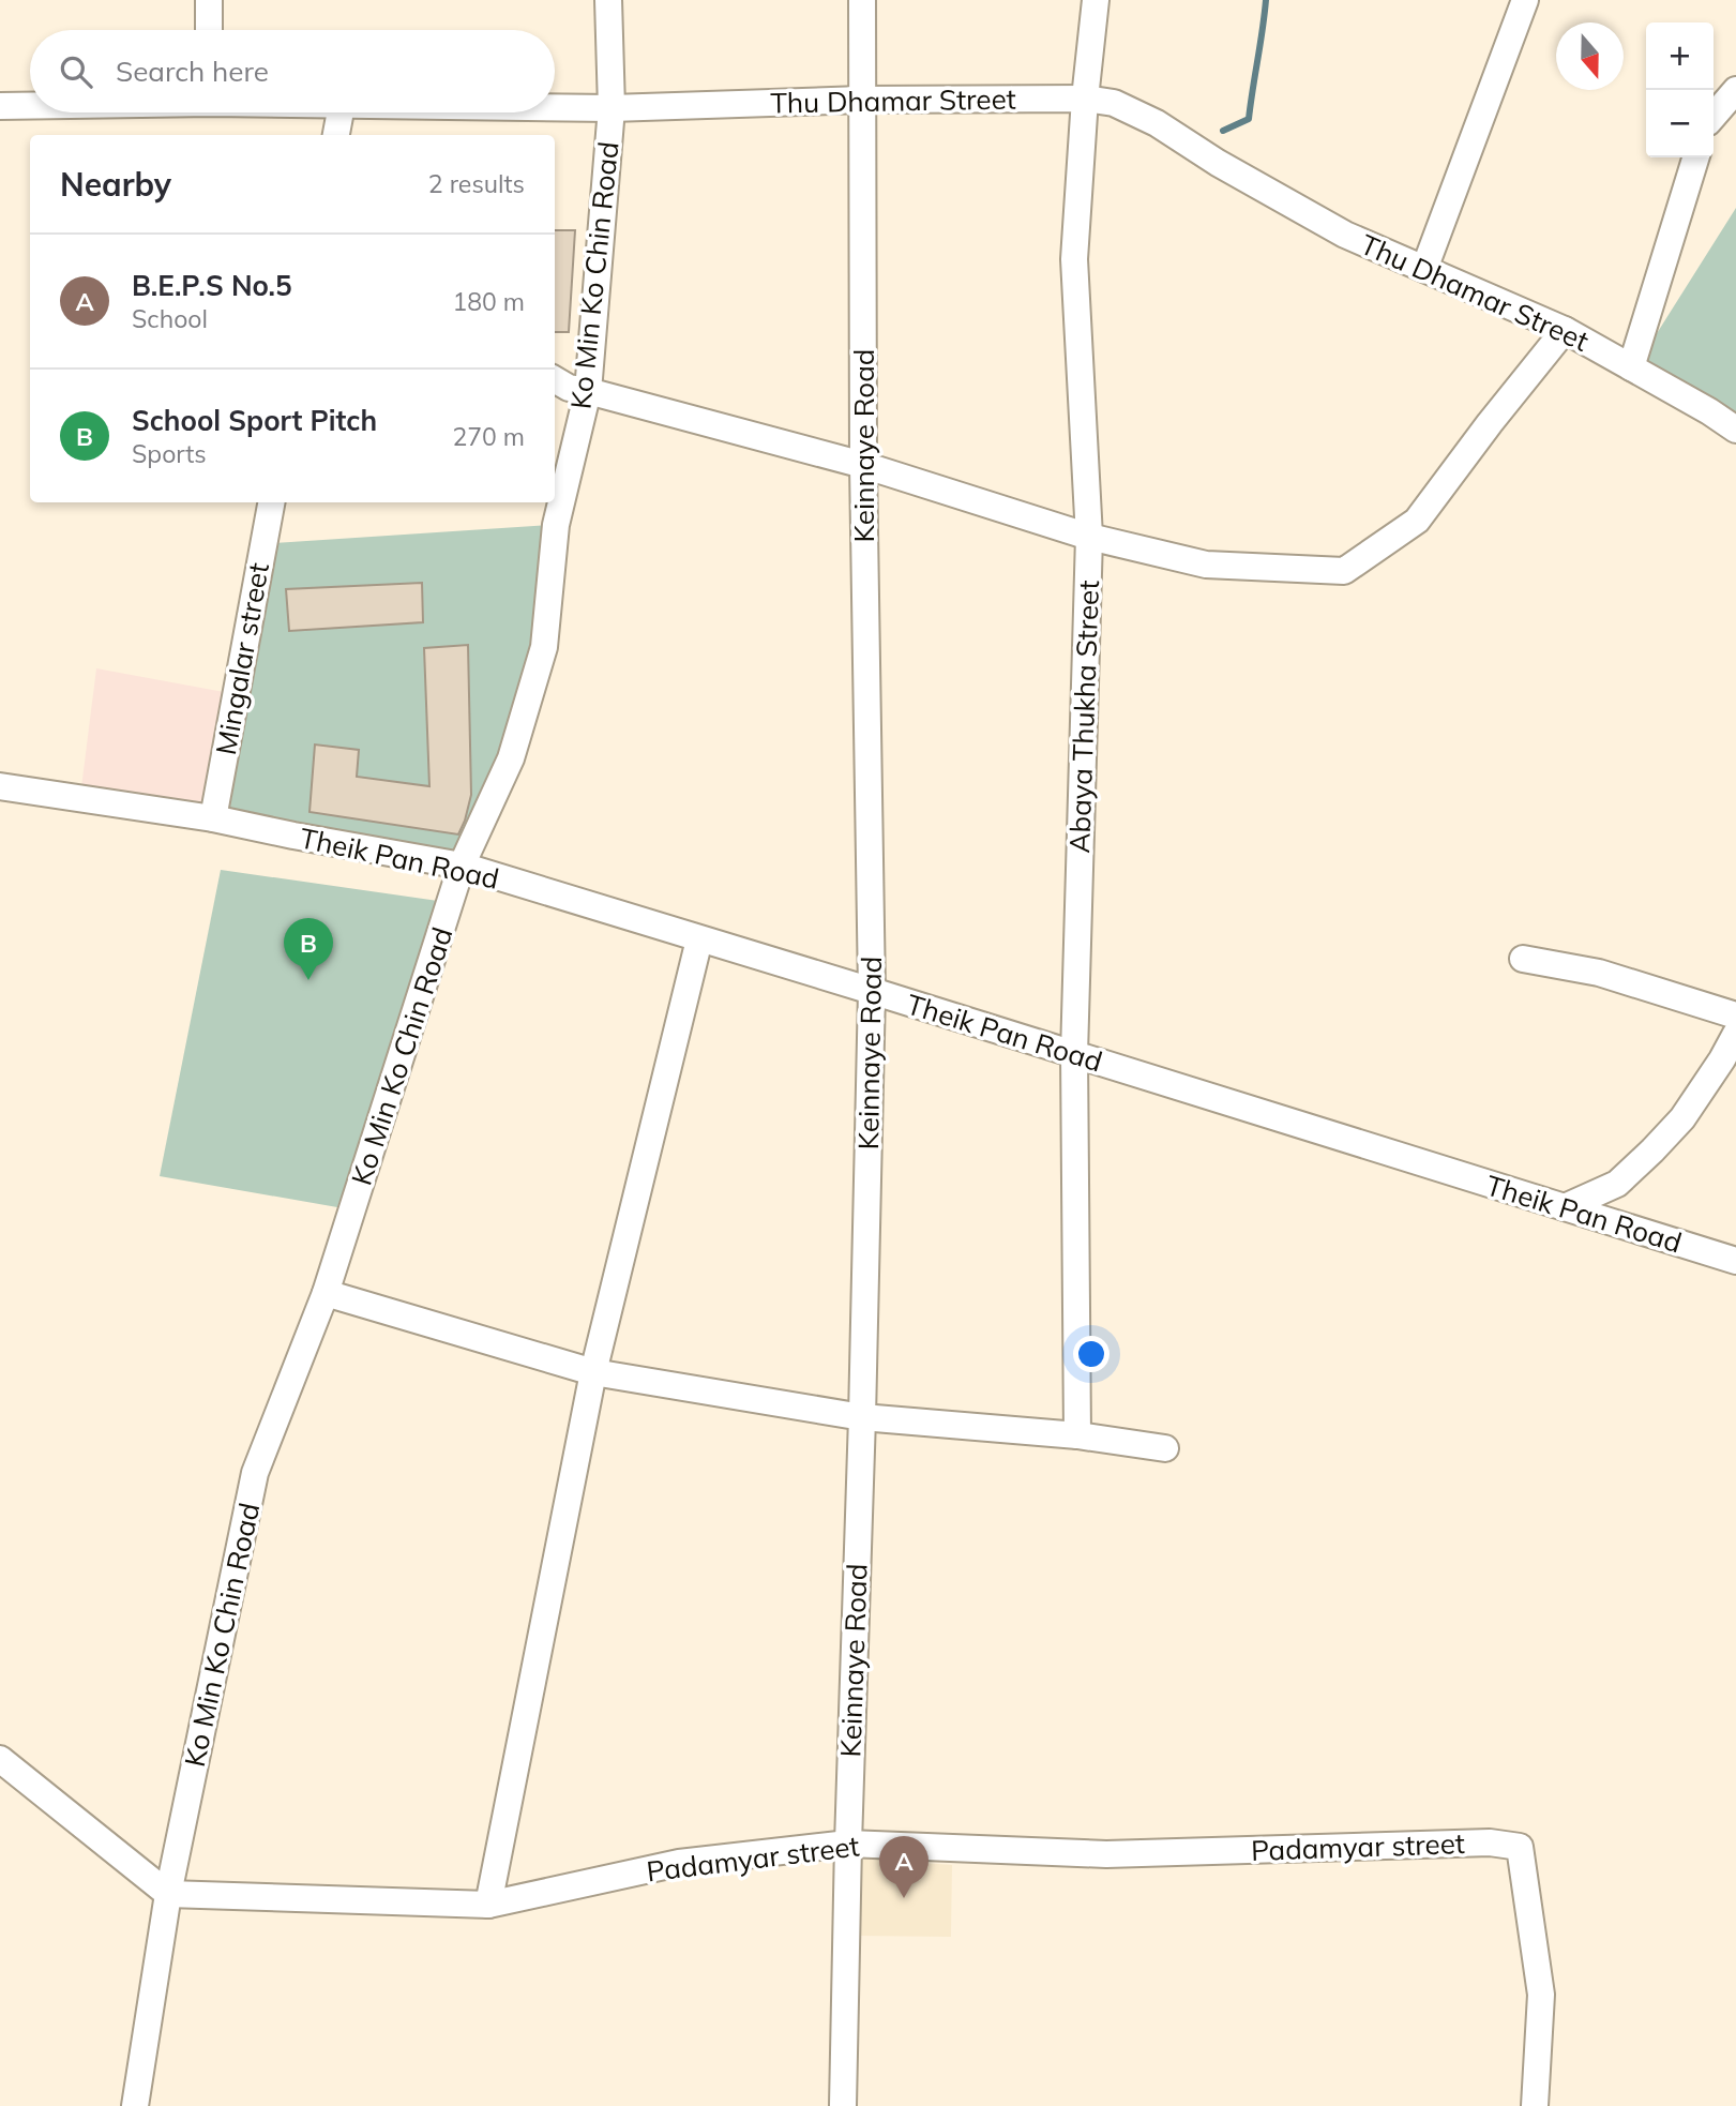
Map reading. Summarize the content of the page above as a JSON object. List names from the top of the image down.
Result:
{
  "streets": {
    "street": [
      "Thu Dhamar Street",
      "Ko Min Ko Chin Road",
      "Keinnaye Road",
      "Mingalar street",
      "Abaya Thukha Street",
      "Theik Pan Road",
      "Padamyar street"
    ]
  },
  "crossings": [
    ["Thu Dhamar Street", "Ko Min Ko Chin Road"],
    ["Thu Dhamar Street", "Keinnaye Road"],
    ["Thu Dhamar Street", "Abaya Thukha Street"],
    ["Ko Min Ko Chin Road", "Theik Pan Road"],
    ["Ko Min Ko Chin Road", "Padamyar street"],
    ["Keinnaye Road", "Theik Pan Road"],
    ["Keinnaye Road", "Padamyar street"],
    ["Mingalar street", "Theik Pan Road"],
    ["Abaya Thukha Street", "Theik Pan Road"]
  ],
  "north": "bottom",
  "page": {
    "map_buttons": ["+", "−"],
    "search": "Search here",
    "heading": ["Nearby", "2 results"],
    "list": [
      {
        "mark": "A",
        "name": "B.E.P.S No.5",
        "note": "School",
        "value": "180 m"
      },
      {
        "mark": "B",
        "name": "School Sport Pitch",
        "note": "Sports",
        "value": "270 m"
      }
    ],
    "pins": ["B", "A"]
  }
}
